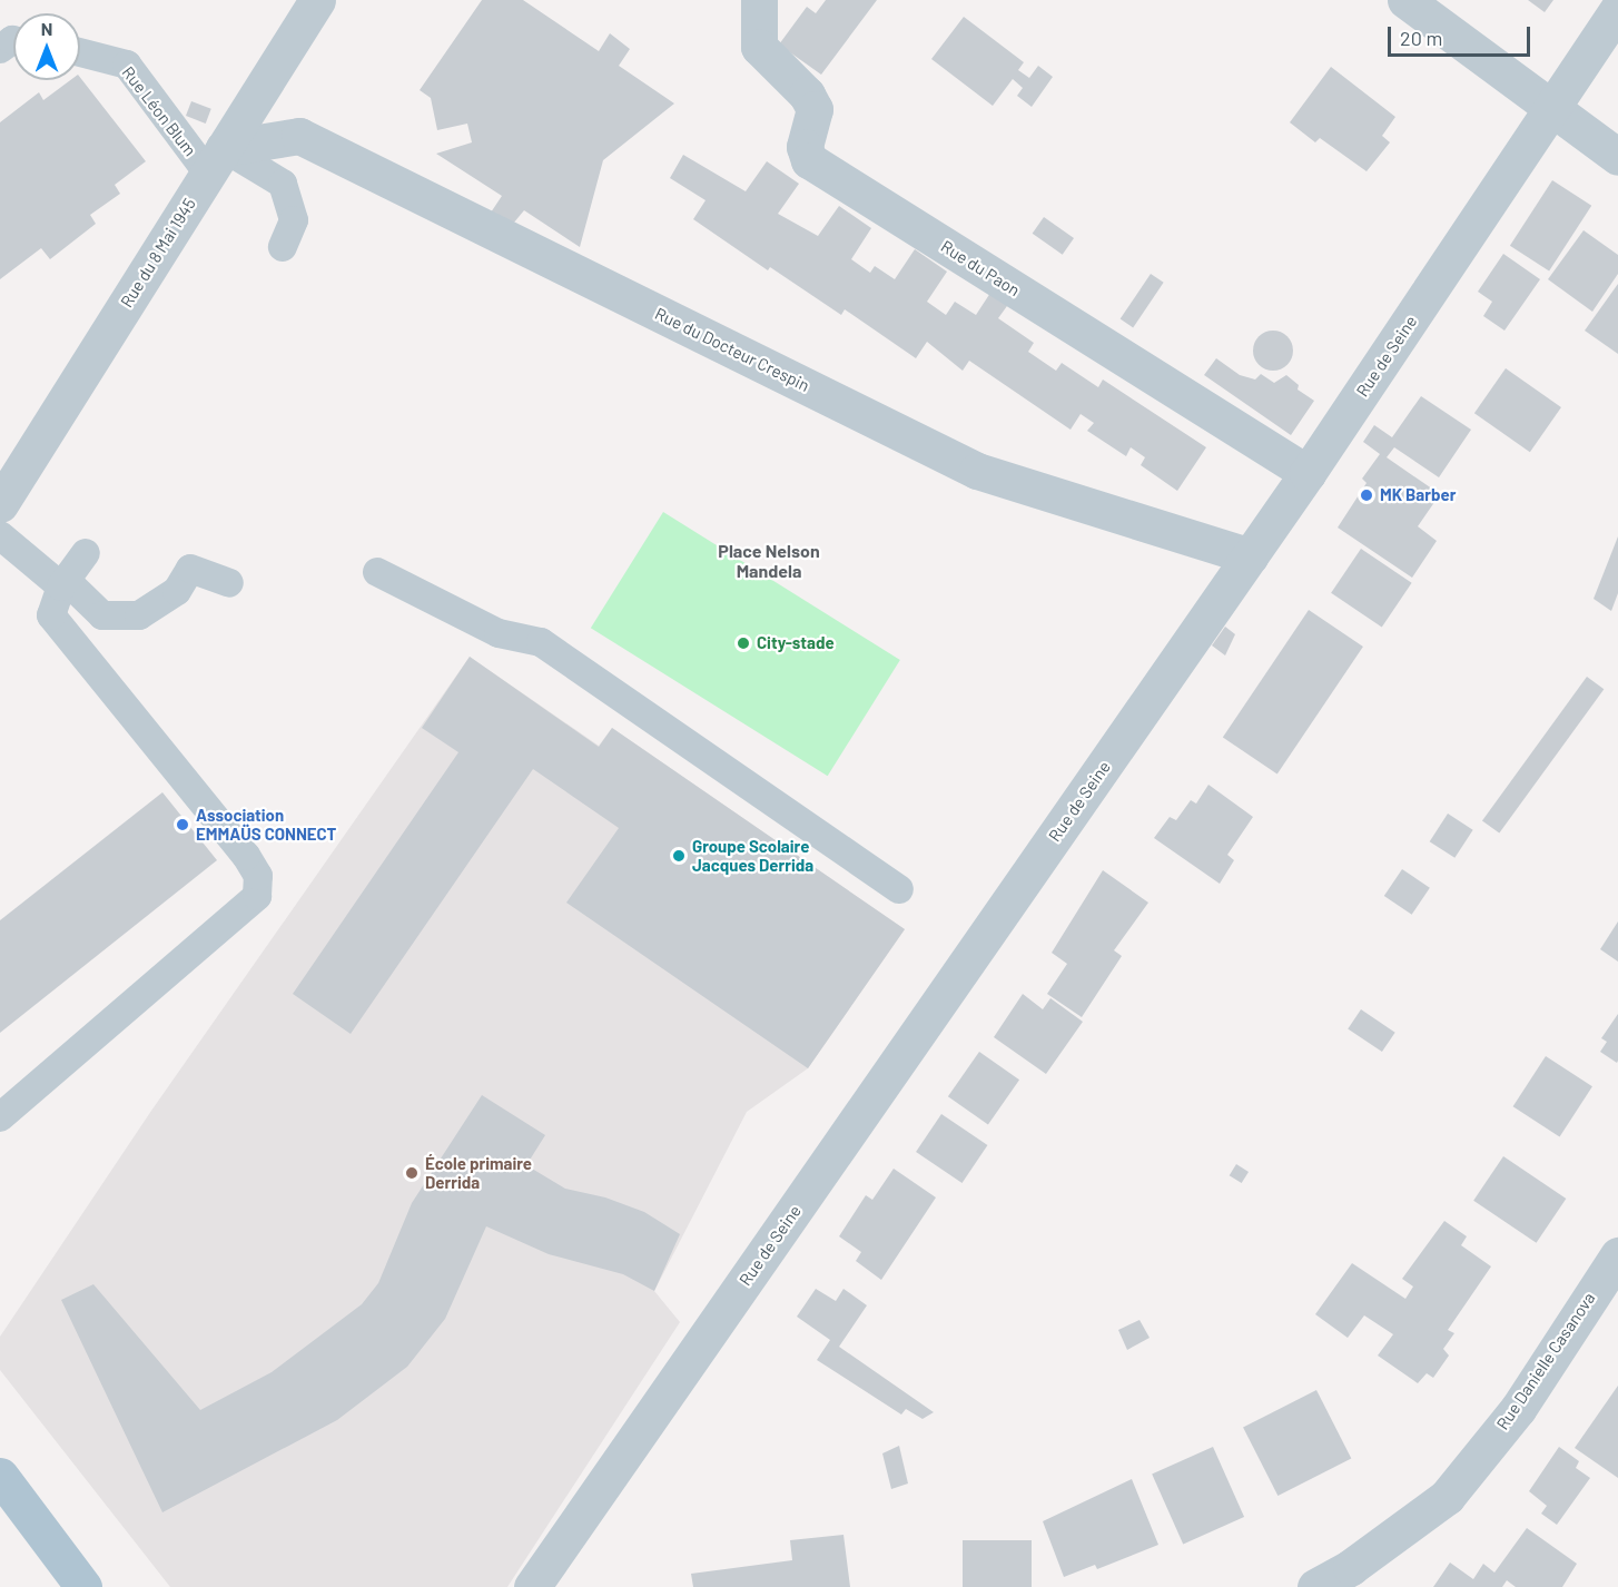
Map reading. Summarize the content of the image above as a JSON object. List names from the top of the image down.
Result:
{
  "streets": {
    "street": [
      "Rue du 8 Mai 1945",
      "Rue du Paon",
      "Rue du Docteur Crespin",
      "Rue de Seine",
      "Rue Danielle Casanova"
    ],
    "lane": ["Rue Léon Blum"]
  },
  "crossings": [
    ["Rue Léon Blum", "Rue du 8 Mai 1945"],
    ["Rue Léon Blum", "Rue du Docteur Crespin"],
    ["Rue du 8 Mai 1945", "Rue du Docteur Crespin"],
    ["Rue du Paon", "Rue de Seine"],
    ["Rue du Docteur Crespin", "Rue de Seine"]
  ],
  "districts": ["Place Nelson Mandela"],
  "places": [
    "MK Barber",
    "City-stade",
    "Association EMMAÜS CONNECT",
    "Groupe Scolaire Jacques Derrida",
    "École primaire Derrida"
  ],
  "scale_bar": "20 m",
  "north": "top"
}
